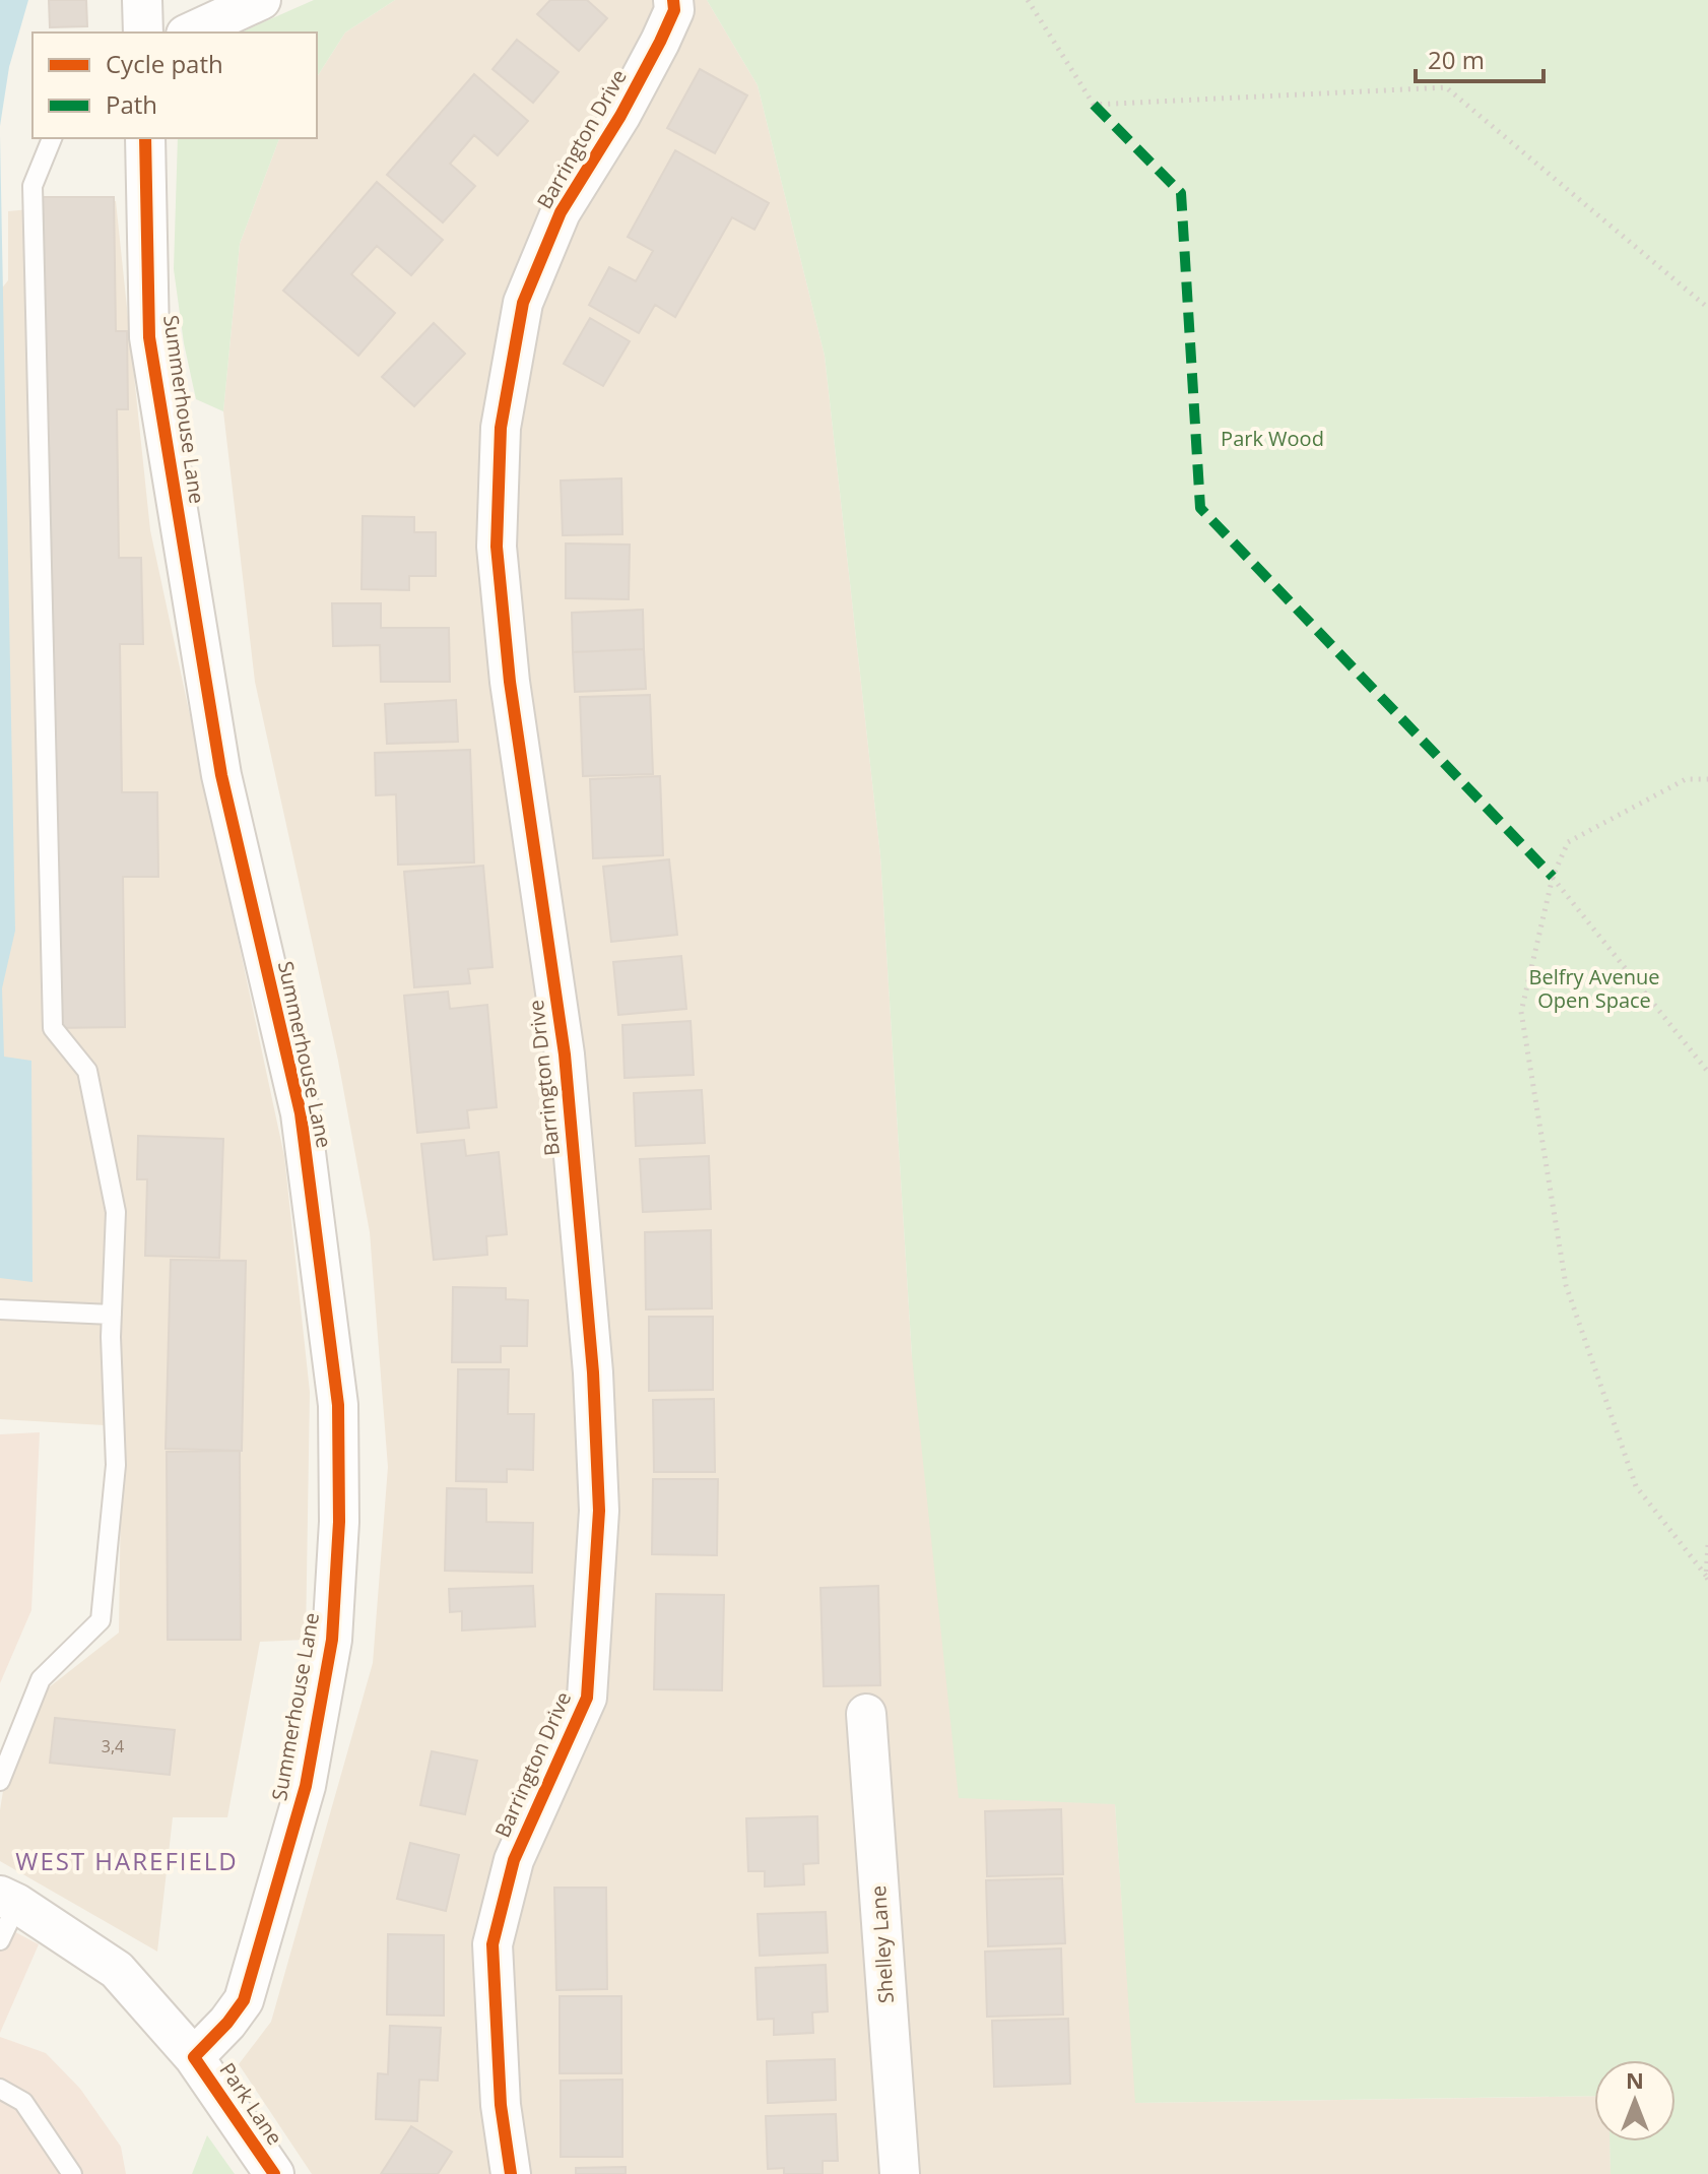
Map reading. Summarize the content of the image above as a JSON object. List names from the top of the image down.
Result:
{
  "streets": {
    "street": [
      "Barrington Drive",
      "Summerhouse Lane",
      "Shelley Lane",
      "Park Lane"
    ]
  },
  "crossings": [
    ["Summerhouse Lane", "Park Lane"]
  ],
  "districts": ["WEST HAREFIELD"],
  "parks": ["Park Wood", "Belfry Avenue Open Space"],
  "house_numbers": ["3,4"],
  "legend": ["Cycle path", "Path"],
  "scale_bar": "20 m",
  "north": "top"
}
